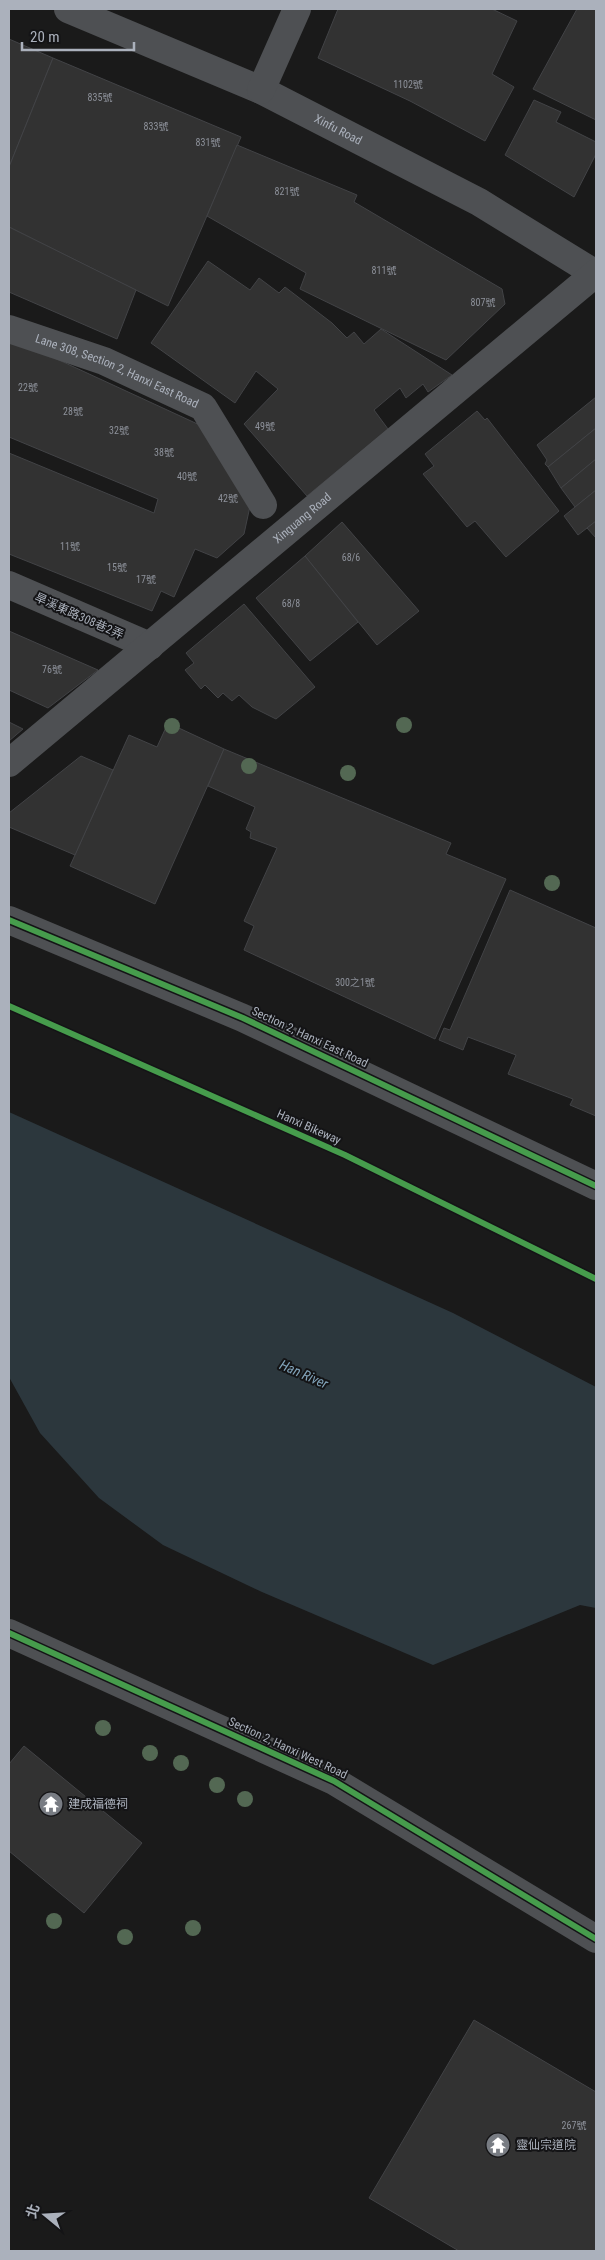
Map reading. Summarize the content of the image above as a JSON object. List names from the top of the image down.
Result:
{
  "streets": {
    "street": [
      "Xinfu Road",
      "Lane 308, Section 2, Hanxi East Road",
      "Xinguang Road",
      "旱溪東路308巷2弄",
      "Section 2, Hanxi East Road",
      "Section 2, Hanxi West Road"
    ],
    "cycle path": ["Hanxi Bikeway"]
  },
  "crossings": [
    ["Xinfu Road", "Xinguang Road"],
    ["Xinguang Road", "旱溪東路308巷2弄"]
  ],
  "water": ["Han River"],
  "places": {
    "temple": ["建成福德祠", "靈仙宗道院"]
  },
  "house_numbers": [
    "1102號",
    "835號",
    "833號",
    "831號",
    "821號",
    "811號",
    "807號",
    "22號",
    "28號",
    "49號",
    "32號",
    "38號",
    "40號",
    "42號",
    "11號",
    "68/6",
    "15號",
    "17號",
    "68/8",
    "76號",
    "300之1號",
    "267號"
  ],
  "scale_bar": "20 m",
  "north": "left"
}
